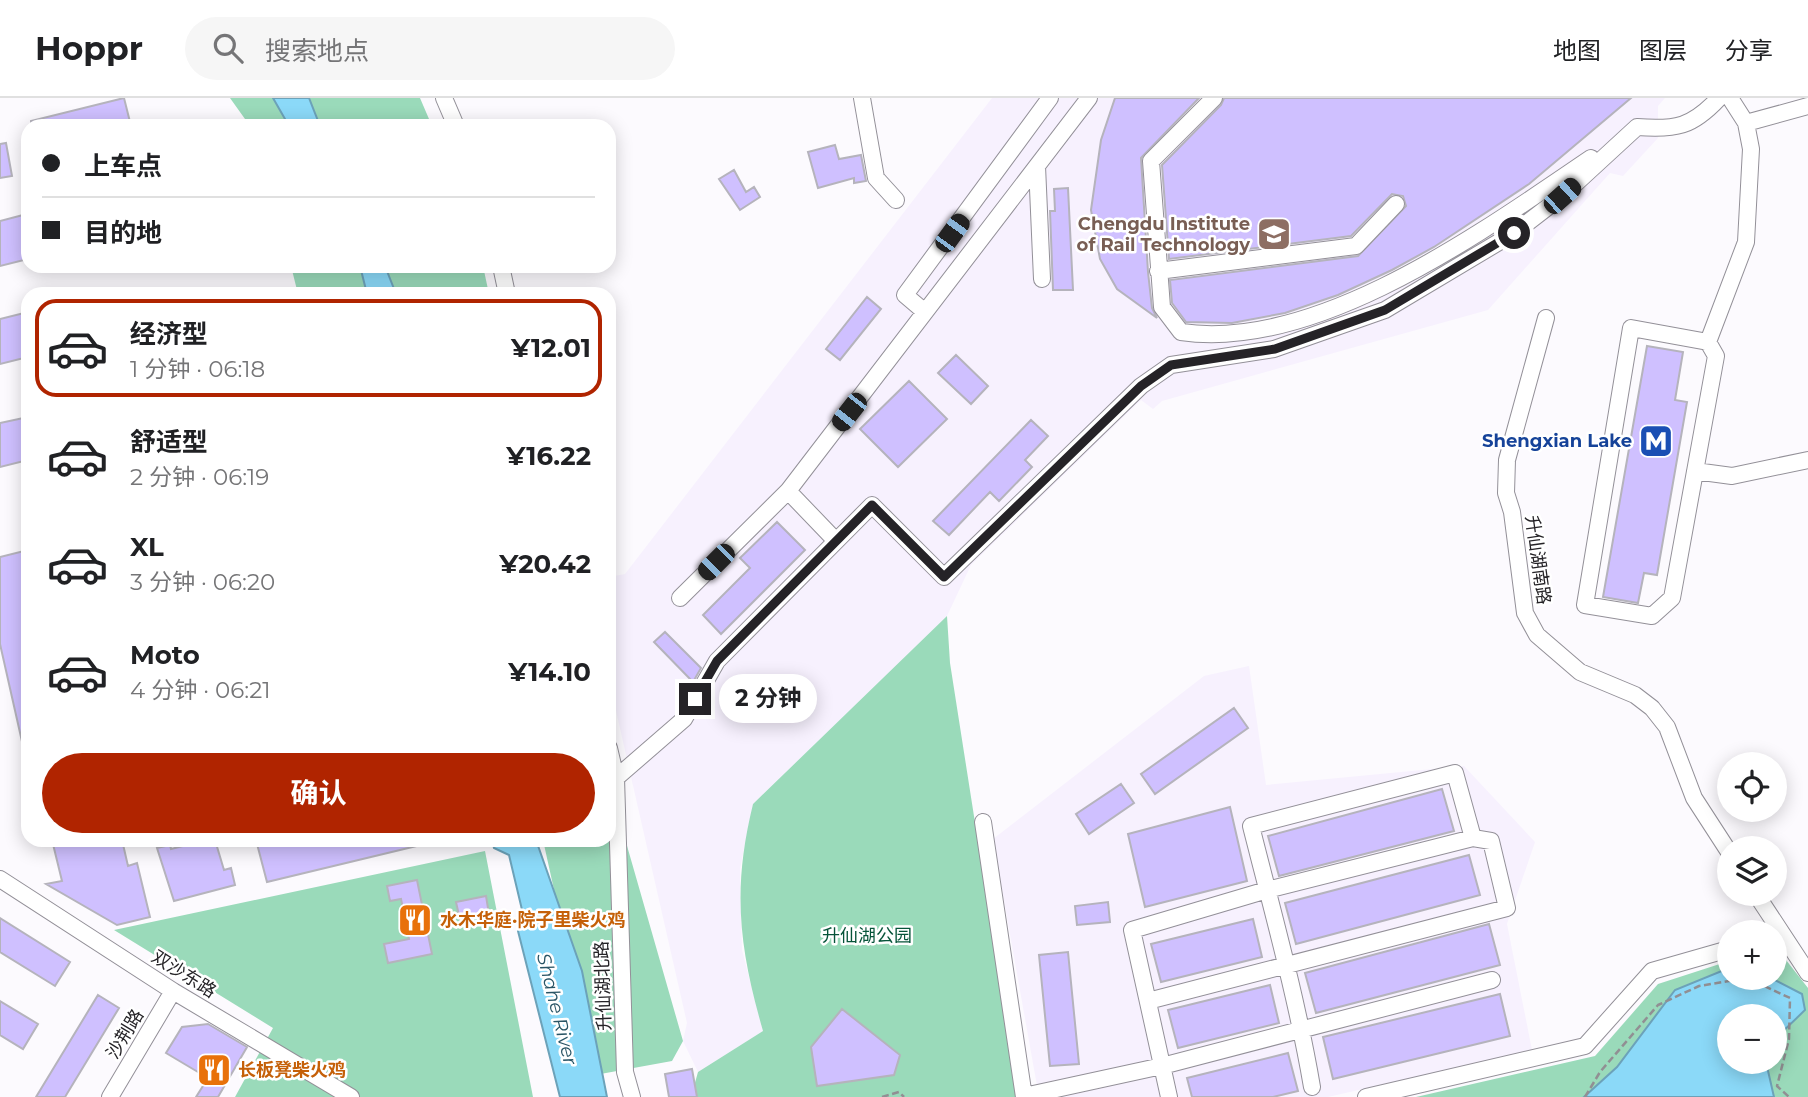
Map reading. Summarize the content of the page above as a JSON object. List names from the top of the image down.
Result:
{
  "streets": {
    "street": [
      "升仙湖南路",
      "双沙东路",
      "升仙湖北路",
      "沙荆路"
    ]
  },
  "crossings": [
    ["双沙东路", "沙荆路"]
  ],
  "water": ["Shahe River"],
  "parks": ["升仙湖公园"],
  "places": {
    "school or university": ["Chengdu Institute of Rail Technology"],
    "metro station": ["Shengxian Lake"],
    "restaurant": ["水木华庭·院子里柴火鸡", "长板凳柴火鸡"]
  },
  "page": {
    "header": "Hoppr",
    "search": "搜索地点",
    "nav": ["地图", "图层", "分享"],
    "banner": ["上车点", "目的地"],
    "list": [
      {
        "name": "经济型",
        "note": "1 分钟 · 06:18",
        "value": "¥12.01"
      },
      {
        "name": "舒适型",
        "note": "2 分钟 · 06:19",
        "value": "¥16.22"
      },
      {
        "name": "XL",
        "note": "3 分钟 · 06:20",
        "value": "¥20.42"
      },
      {
        "name": "Moto",
        "note": "4 分钟 · 06:21",
        "value": "¥14.10"
      }
    ],
    "bubble": "2 分钟",
    "buttons": "确认",
    "map_buttons": ["+", "−"]
  }
}
